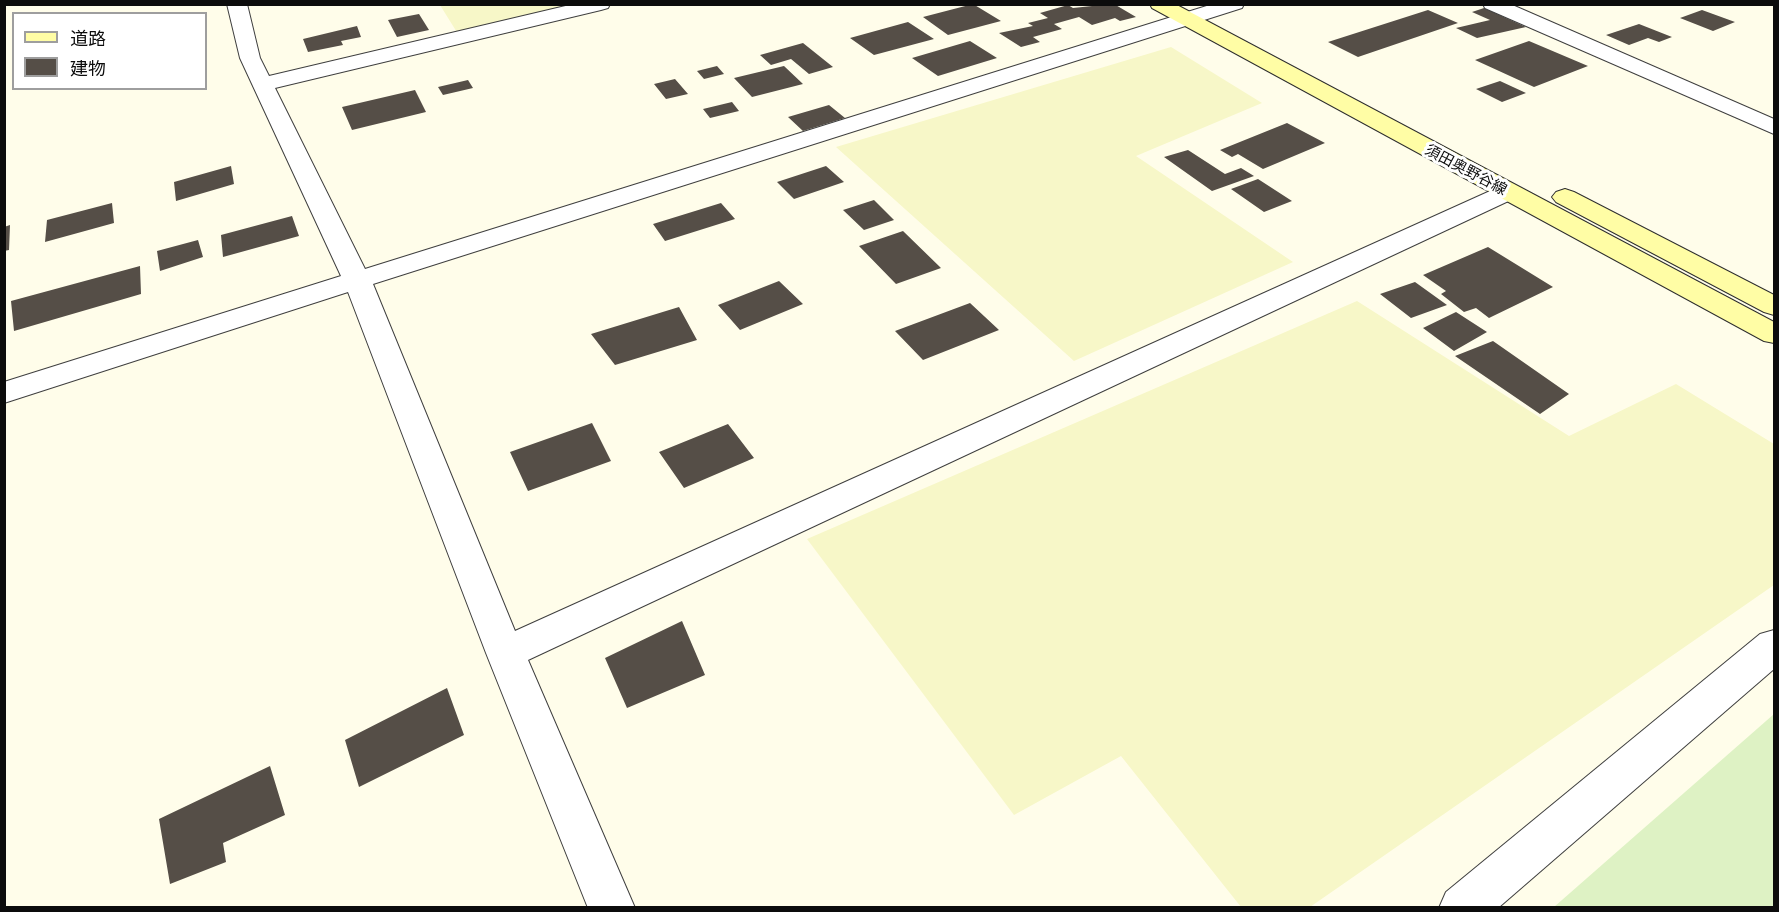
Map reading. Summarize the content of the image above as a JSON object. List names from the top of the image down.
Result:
{
  "streets": {
    "main road": ["須田奥野谷線"]
  },
  "legend": ["道路", "建物"]
}
